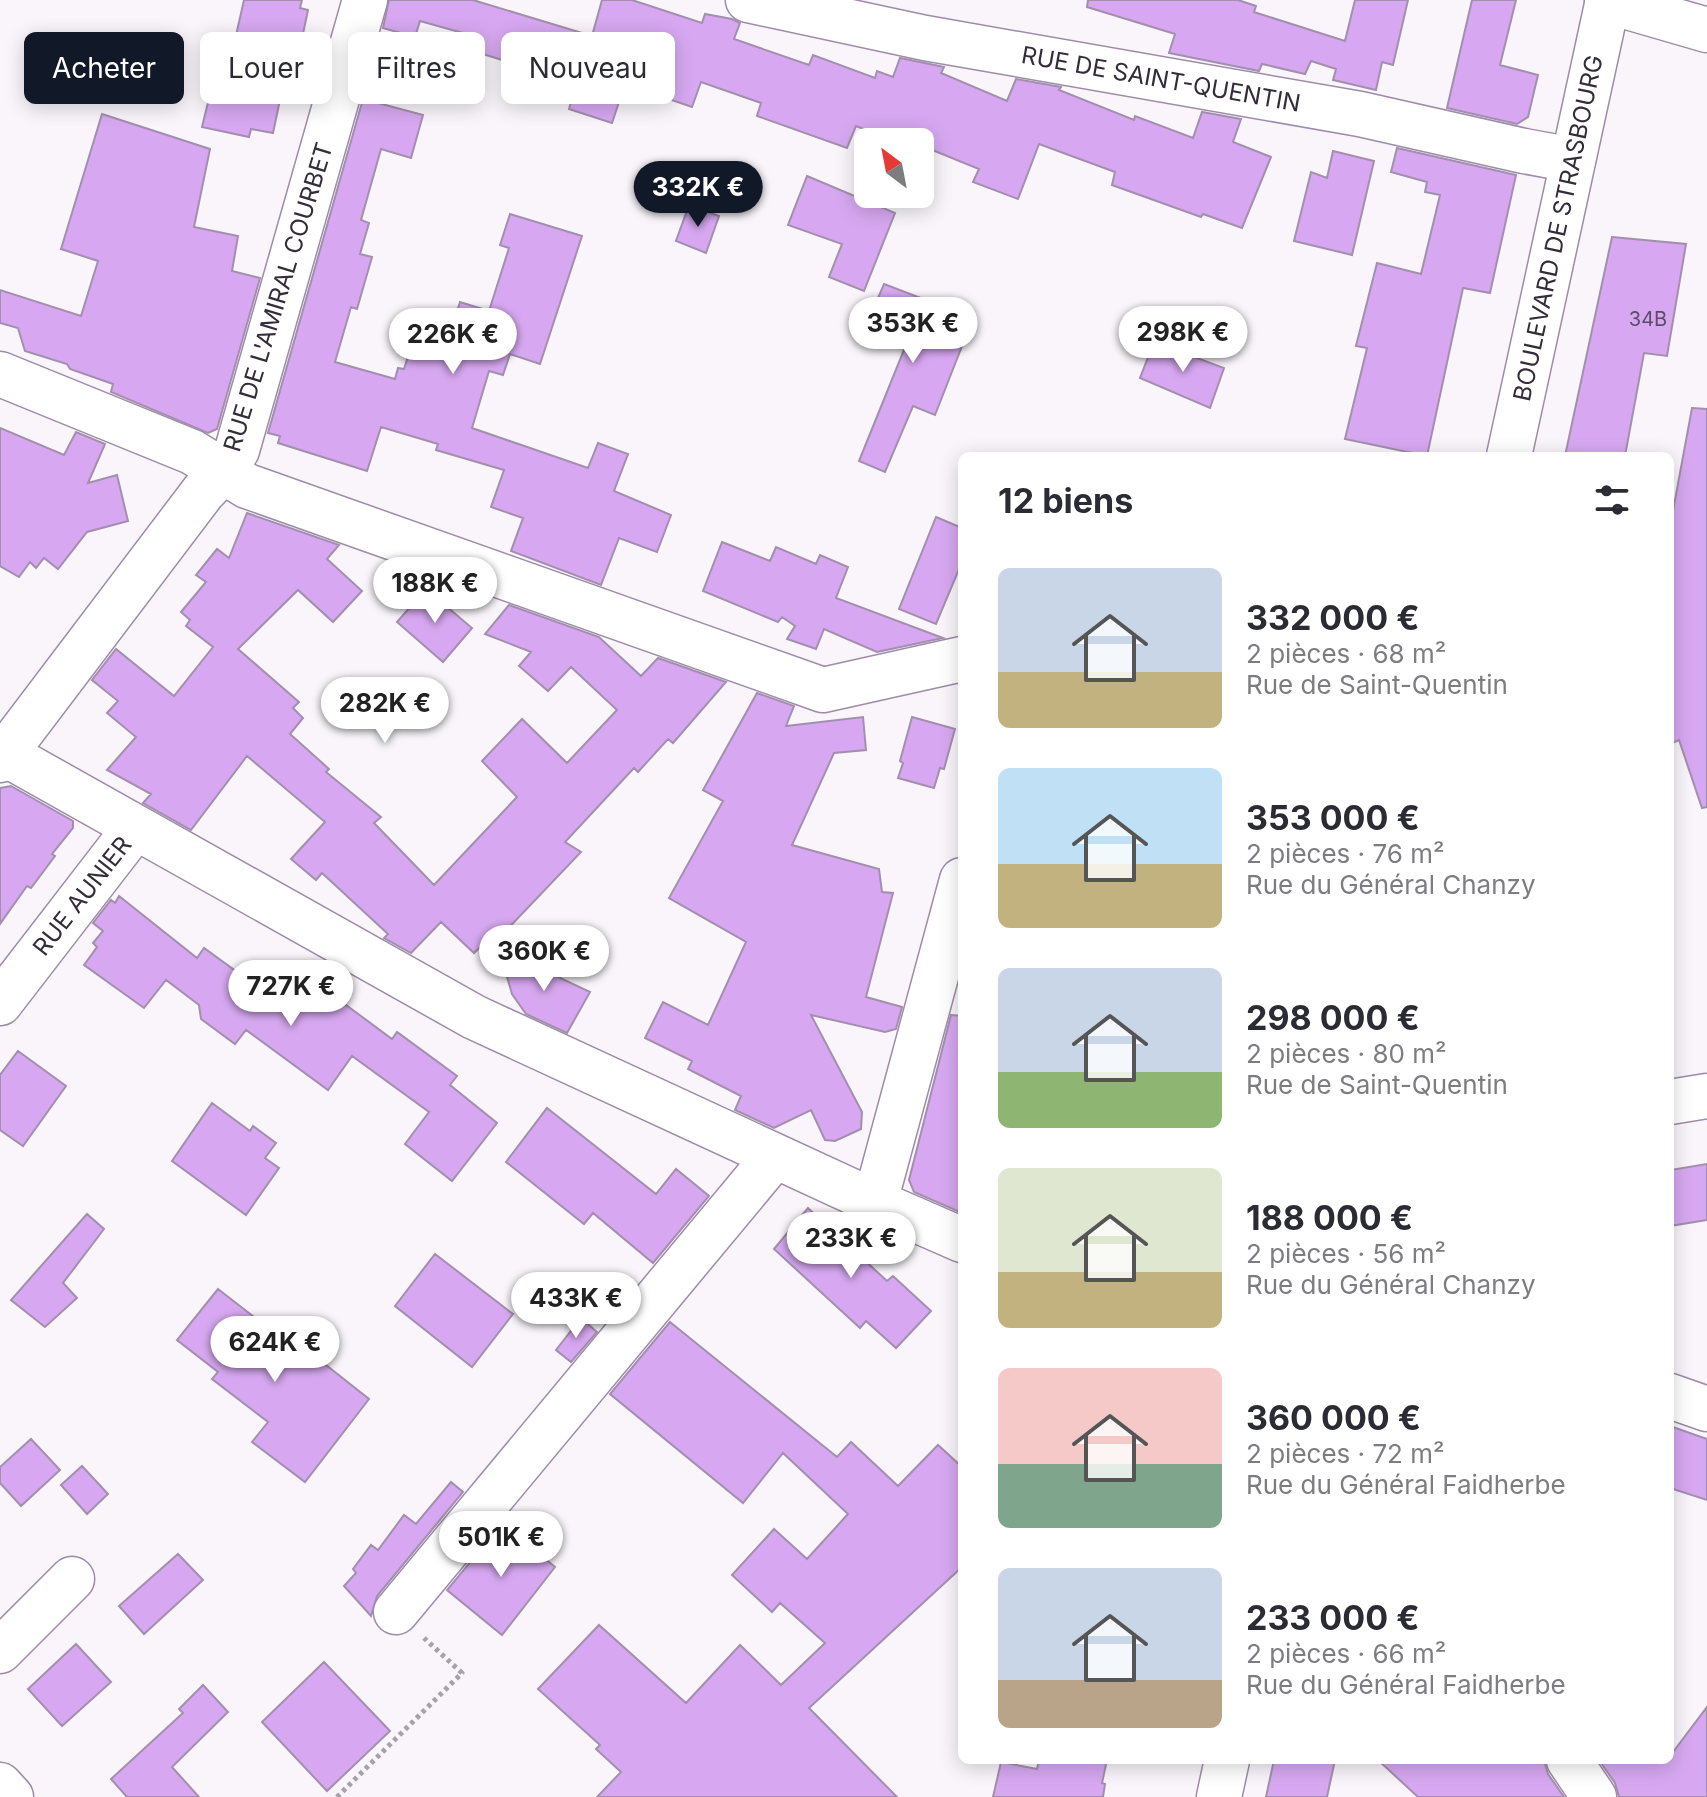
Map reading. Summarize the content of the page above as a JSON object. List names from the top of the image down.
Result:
{
  "streets": {
    "street": [
      "RUE DE SAINT-QUENTIN",
      "BOULEVARD DE STRASBOURG",
      "RUE DE L'AMIRAL COURBET",
      "RUE AUNIER"
    ]
  },
  "crossings": [
    ["RUE DE SAINT-QUENTIN", "BOULEVARD DE STRASBOURG"]
  ],
  "house_numbers": ["34B"],
  "north": "top left",
  "page": {
    "chip": [
      "Acheter",
      "Louer",
      "Filtres",
      "Nouveau"
    ],
    "price": [
      "332K €",
      "353K €",
      "298K €",
      "226K €",
      "188K €",
      "282K €",
      "360K €",
      "727K €",
      "233K €",
      "433K €",
      "624K €",
      "501K €"
    ],
    "heading": "12 biens",
    "list": [
      {
        "name": "332 000 €",
        "note": "2 pièces · 68 m² · Rue de Saint-Quentin"
      },
      {
        "name": "353 000 €",
        "note": "2 pièces · 76 m² · Rue du Général Chanzy"
      },
      {
        "name": "298 000 €",
        "note": "2 pièces · 80 m² · Rue de Saint-Quentin"
      },
      {
        "name": "188 000 €",
        "note": "2 pièces · 56 m² · Rue du Général Chanzy"
      },
      {
        "name": "360 000 €",
        "note": "2 pièces · 72 m² · Rue du Général Faidherbe"
      },
      {
        "name": "233 000 €",
        "note": "2 pièces · 66 m² · Rue du Général Faidherbe"
      }
    ]
  }
}
